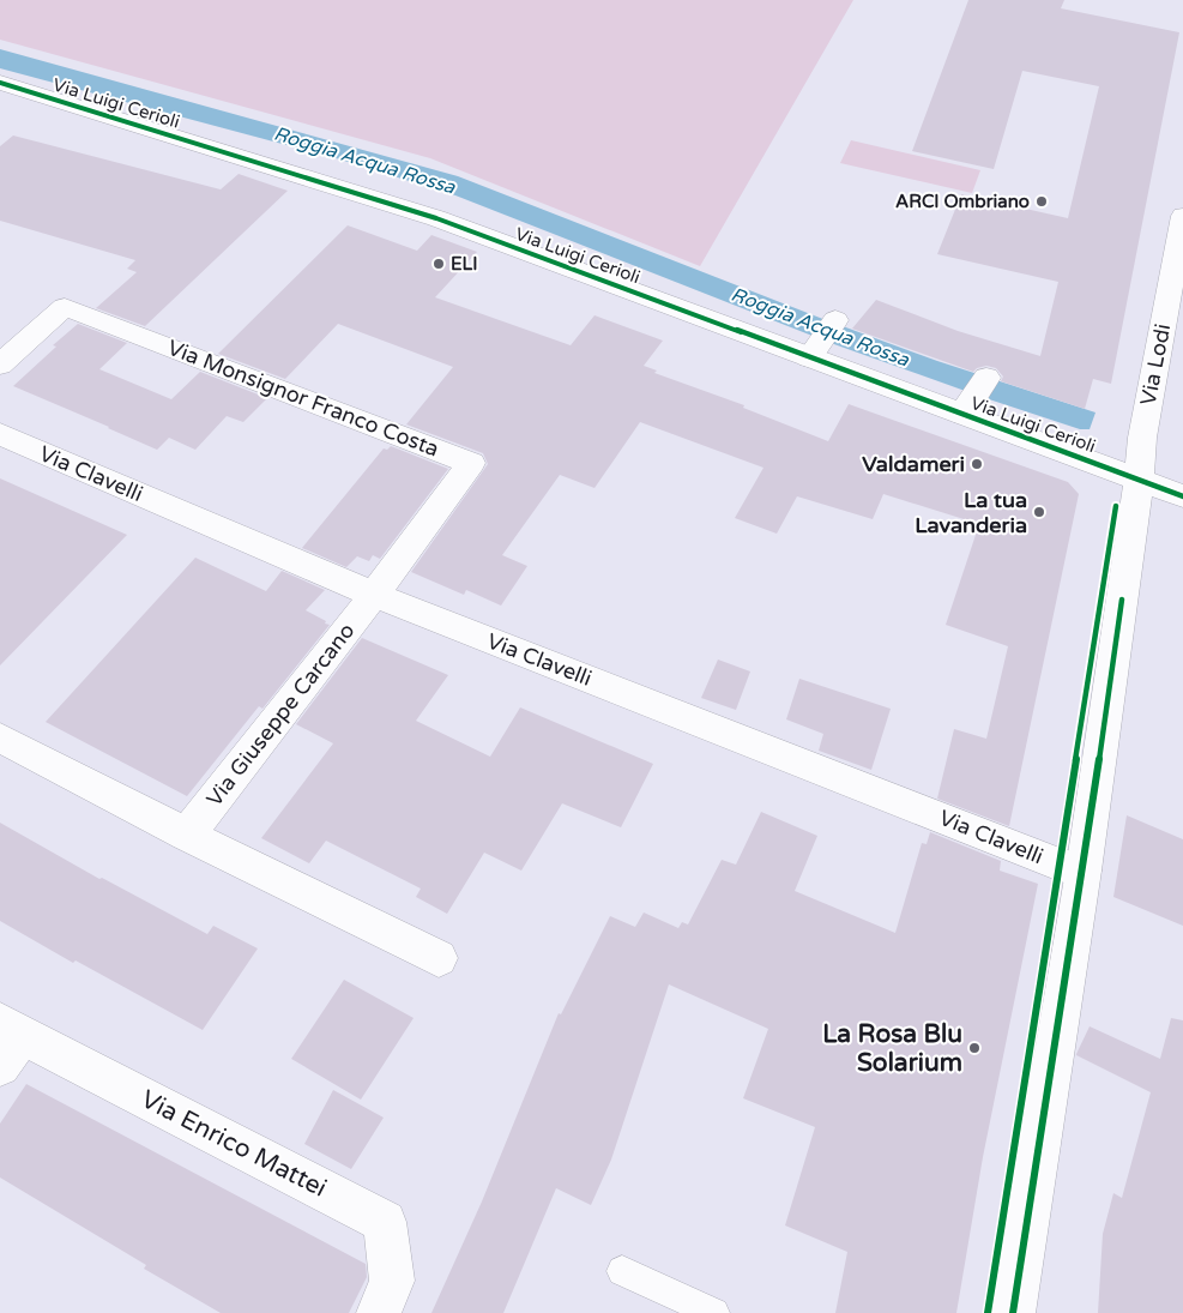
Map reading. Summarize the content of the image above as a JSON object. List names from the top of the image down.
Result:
{
  "streets": {
    "street": [
      "Via Luigi Cerioli",
      "Via Lodi",
      "Via Monsignor Franco Costa",
      "Via Clavelli",
      "Via Giuseppe Carcano",
      "Via Enrico Mattei"
    ]
  },
  "crossings": [
    ["Via Luigi Cerioli", "Via Lodi"],
    ["Via Lodi", "Via Clavelli"],
    ["Via Monsignor Franco Costa", "Via Clavelli"],
    ["Via Monsignor Franco Costa", "Via Giuseppe Carcano"],
    ["Via Clavelli", "Via Giuseppe Carcano"]
  ],
  "water": ["Roggia Acqua Rossa"],
  "places": [
    "ARCI Ombriano",
    "ELI",
    "Valdameri",
    "La tua Lavanderia",
    "La Rosa Blu Solarium"
  ]
}
